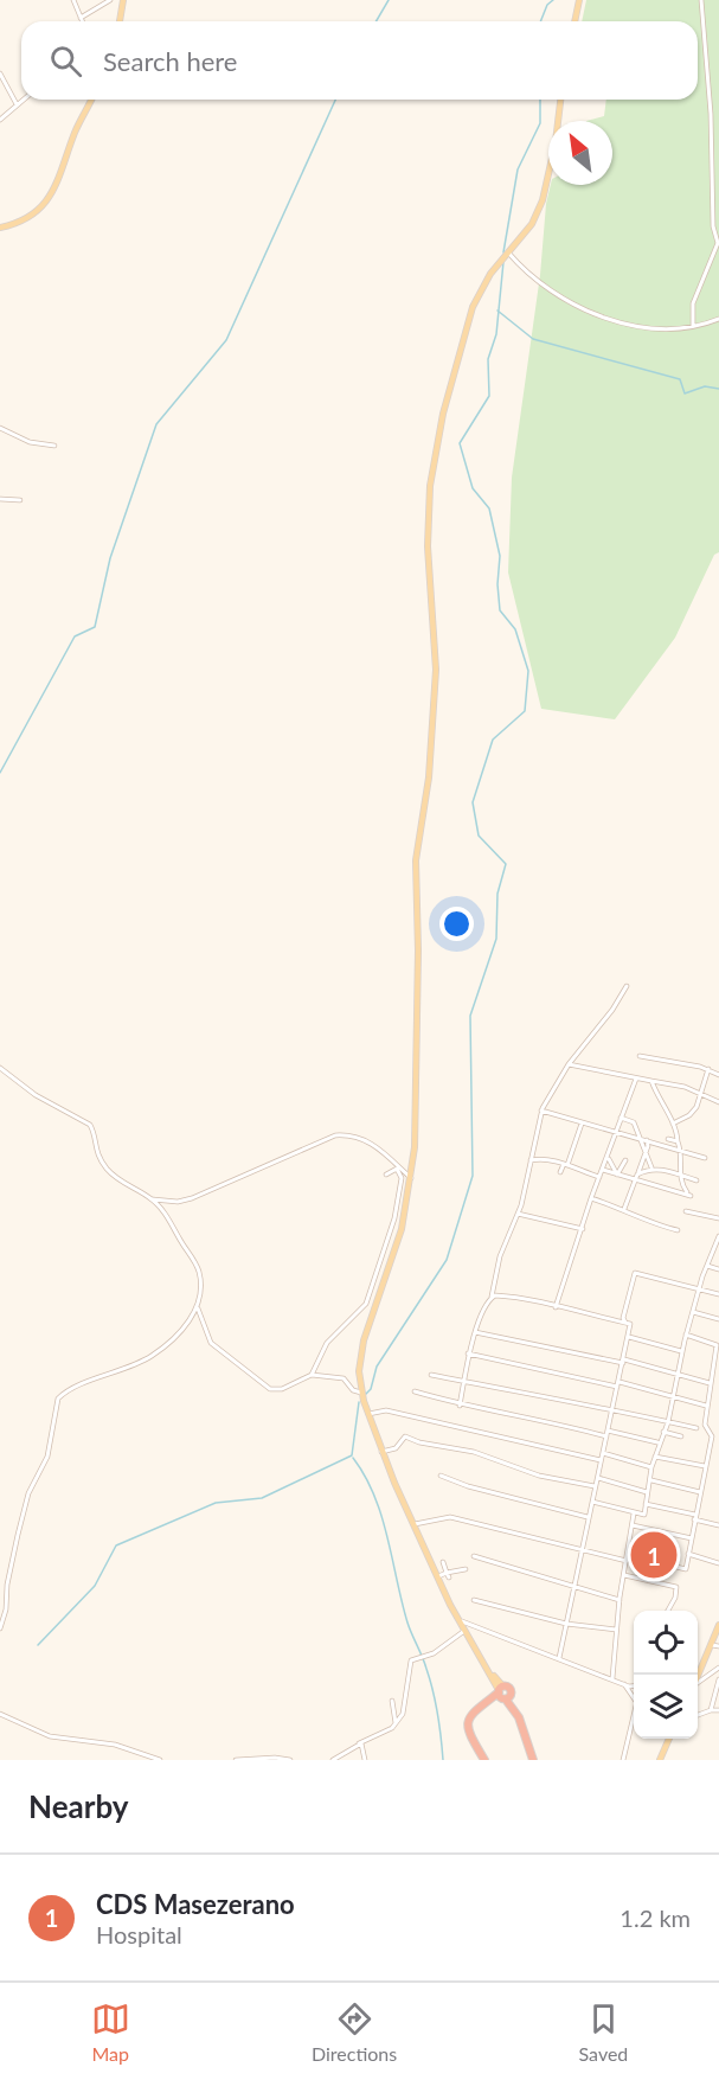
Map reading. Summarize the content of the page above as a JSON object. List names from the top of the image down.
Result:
{
  "north": "top left",
  "page": {
    "search": "Search here",
    "pins": "1",
    "heading": "Nearby",
    "list": [
      {
        "mark": "1",
        "name": "CDS Masezerano",
        "note": "Hospital",
        "value": "1.2 km"
      }
    ],
    "nav": ["Map", "Directions", "Saved"]
  }
}
